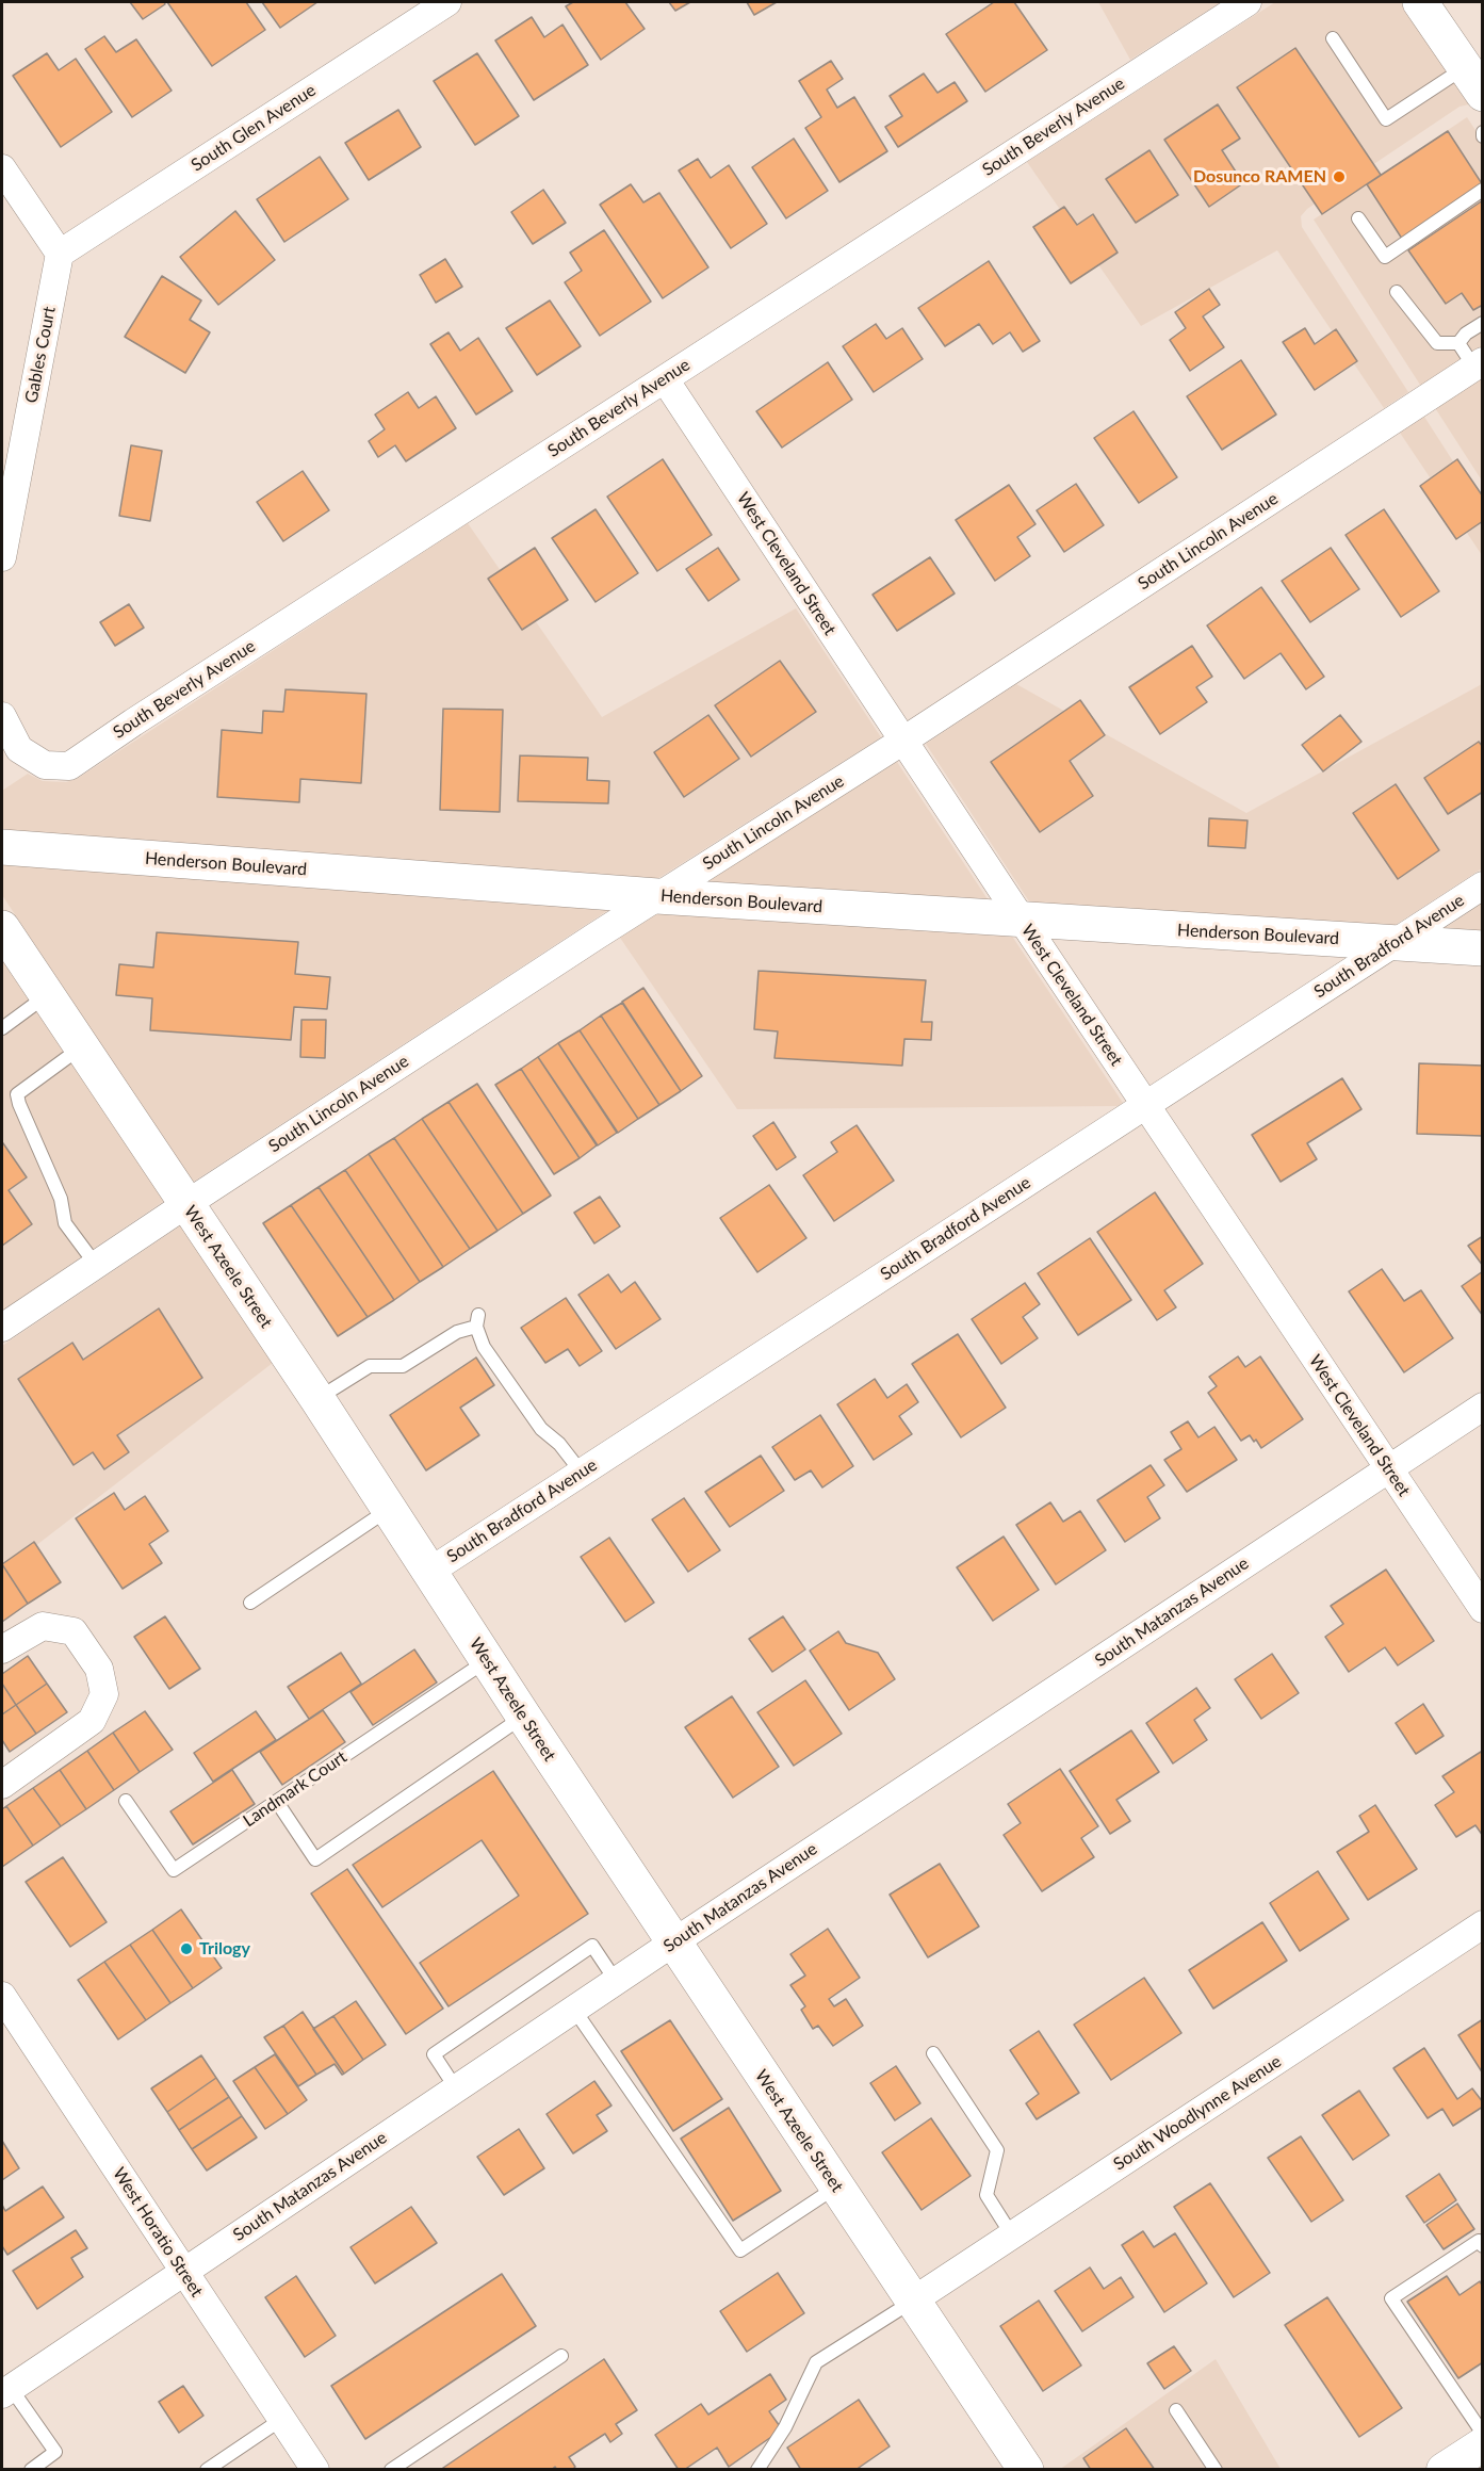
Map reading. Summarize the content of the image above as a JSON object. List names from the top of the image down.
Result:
{
  "streets": {
    "main road": ["Henderson Boulevard", "West Azeele Street"],
    "street": [
      "South Beverly Avenue",
      "South Glen Avenue",
      "Gables Court",
      "South Lincoln Avenue",
      "West Cleveland Street",
      "South Bradford Avenue",
      "South Matanzas Avenue",
      "South Woodlynne Avenue",
      "West Horatio Street"
    ],
    "lane": ["Landmark Court"]
  },
  "crossings": [
    ["South Beverly Avenue", "West Cleveland Street"],
    ["South Glen Avenue", "Gables Court"],
    ["South Lincoln Avenue", "West Cleveland Street"],
    ["South Lincoln Avenue", "Henderson Boulevard"],
    ["South Lincoln Avenue", "West Azeele Street"],
    ["West Cleveland Street", "Henderson Boulevard"],
    ["West Cleveland Street", "South Bradford Avenue"],
    ["West Cleveland Street", "South Matanzas Avenue"],
    ["Henderson Boulevard", "South Bradford Avenue"],
    ["South Bradford Avenue", "West Azeele Street"],
    ["West Azeele Street", "South Matanzas Avenue"],
    ["West Azeele Street", "Landmark Court"],
    ["West Azeele Street", "South Woodlynne Avenue"],
    ["South Matanzas Avenue", "West Horatio Street"]
  ],
  "places": ["Dosunco RAMEN", "Trilogy"]
}
